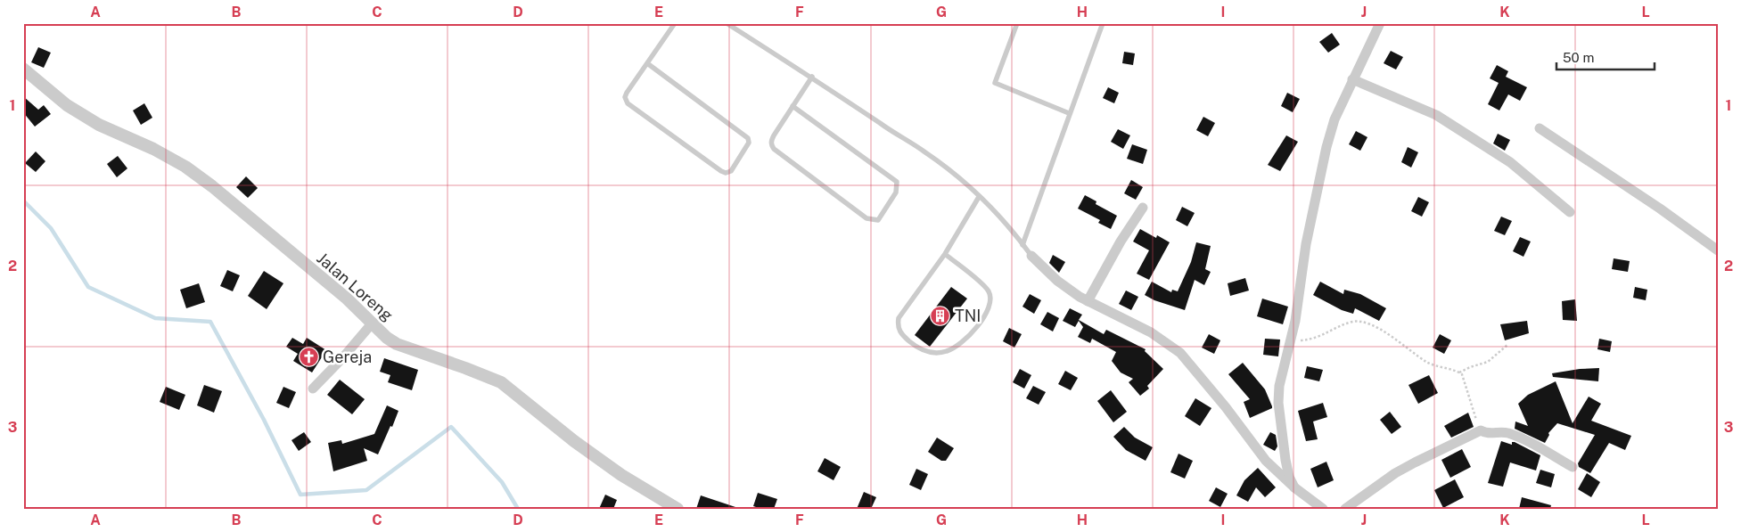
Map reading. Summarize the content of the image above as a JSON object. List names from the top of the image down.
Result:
{
  "streets": {
    "street": ["Jalan Loreng"]
  },
  "places": {
    "building": ["TNI"],
    "church": ["Gereja"]
  },
  "scale_bar": "50 m",
  "grid": {
    "columns": [
      "A",
      "B",
      "C",
      "D",
      "E",
      "F",
      "G",
      "H",
      "I",
      "J",
      "K",
      "L"
    ],
    "rows": ["1", "2", "3"]
  }
}
